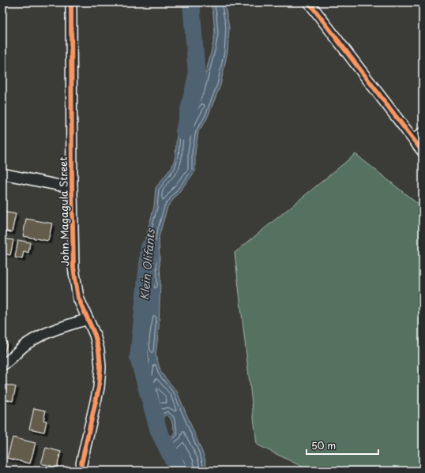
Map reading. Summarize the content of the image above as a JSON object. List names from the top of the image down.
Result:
{
  "streets": {
    "street": ["John Magagula Street"]
  },
  "water": ["Klein Olifants"],
  "scale_bar": "50 m"
}
